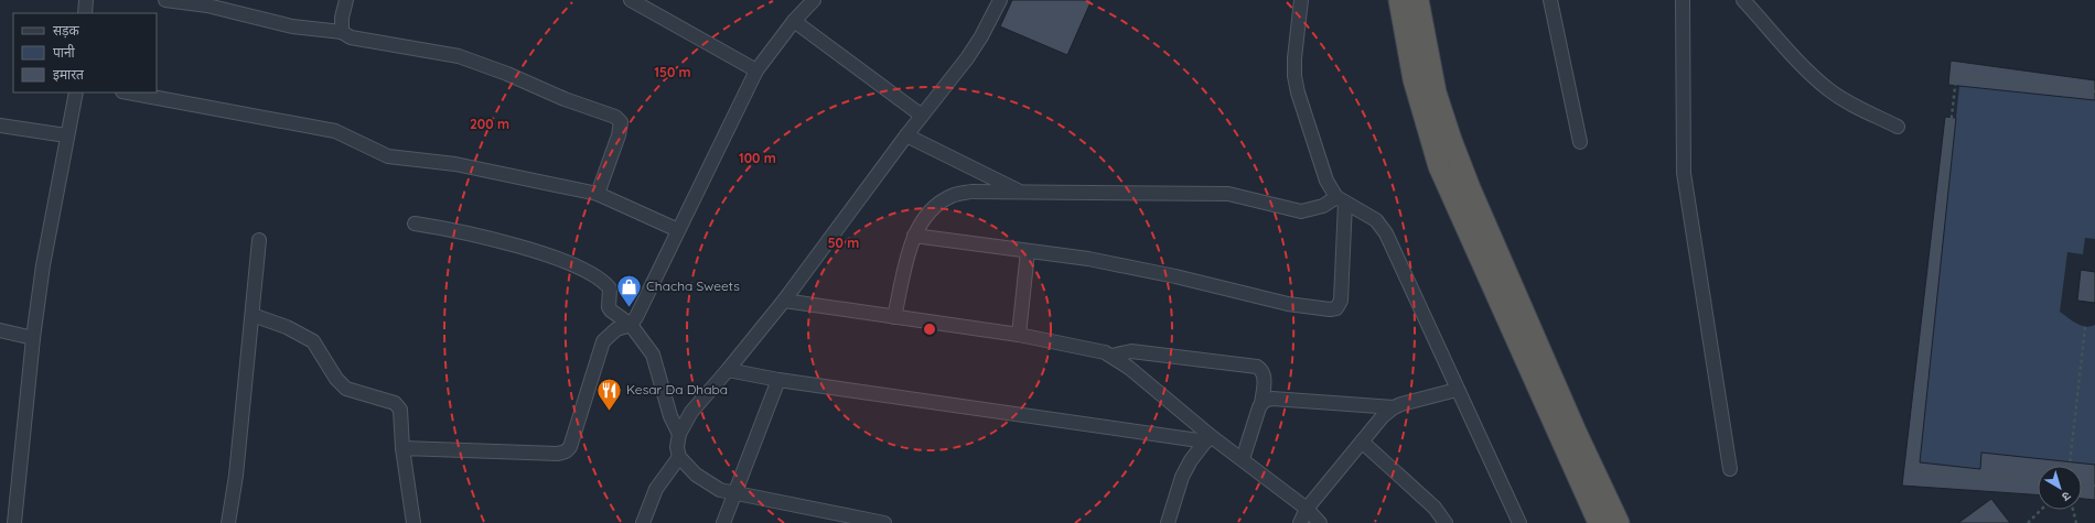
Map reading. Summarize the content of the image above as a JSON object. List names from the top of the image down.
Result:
{
  "places": {
    "shop": ["Chacha Sweets"],
    "restaurant": ["Kesar Da Dhaba"]
  },
  "legend": ["सड़क", "पानी", "इमारत"],
  "north": "bottom right",
  "rings": [
    "150 m",
    "200 m",
    "100 m",
    "50 m"
  ]
}
